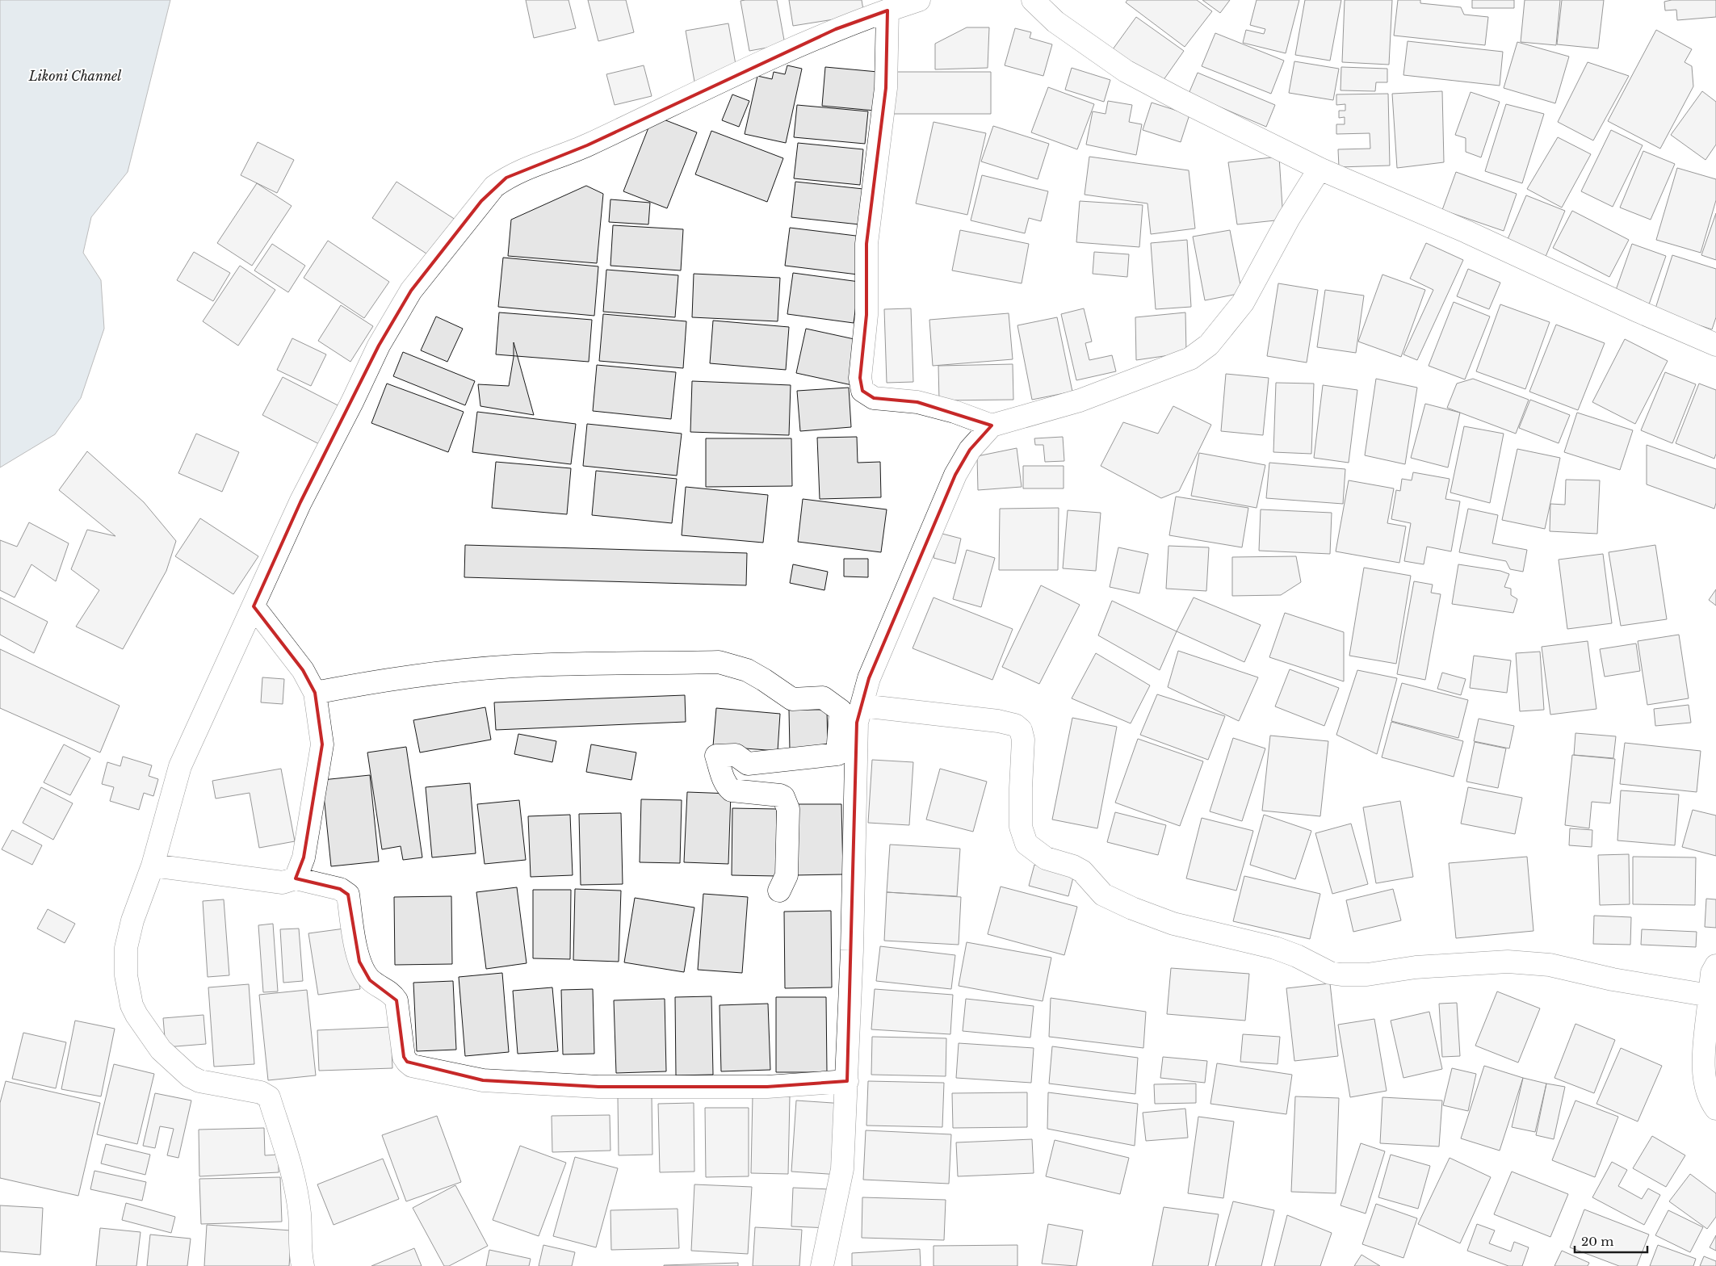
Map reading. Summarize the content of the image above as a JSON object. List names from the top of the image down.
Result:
{
  "water": ["Likoni Channel"],
  "scale_bar": "20 m"
}
